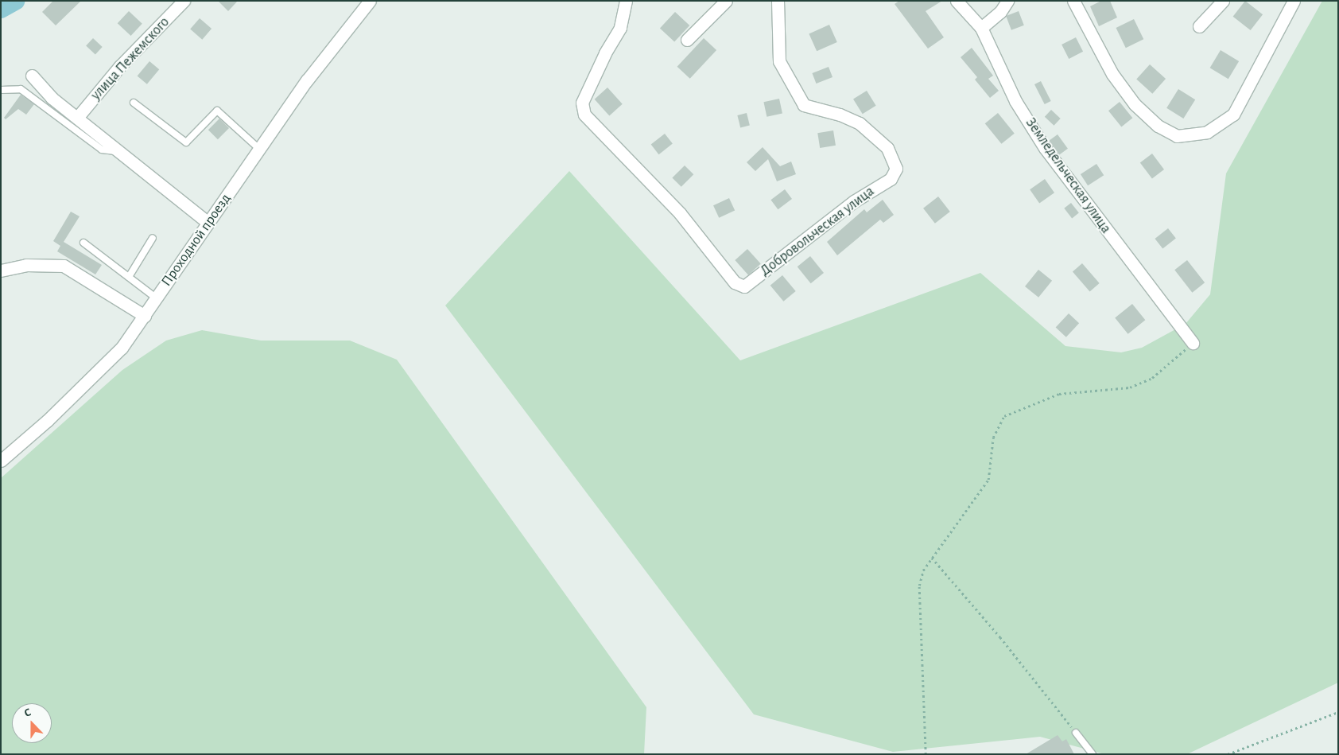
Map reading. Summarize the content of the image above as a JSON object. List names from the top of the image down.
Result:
{
  "streets": {
    "street": [
      "улица Пежемского",
      "Земледельческая улица",
      "Добровольческая улица",
      "Проходной проезд"
    ]
  },
  "north": "top"
}
